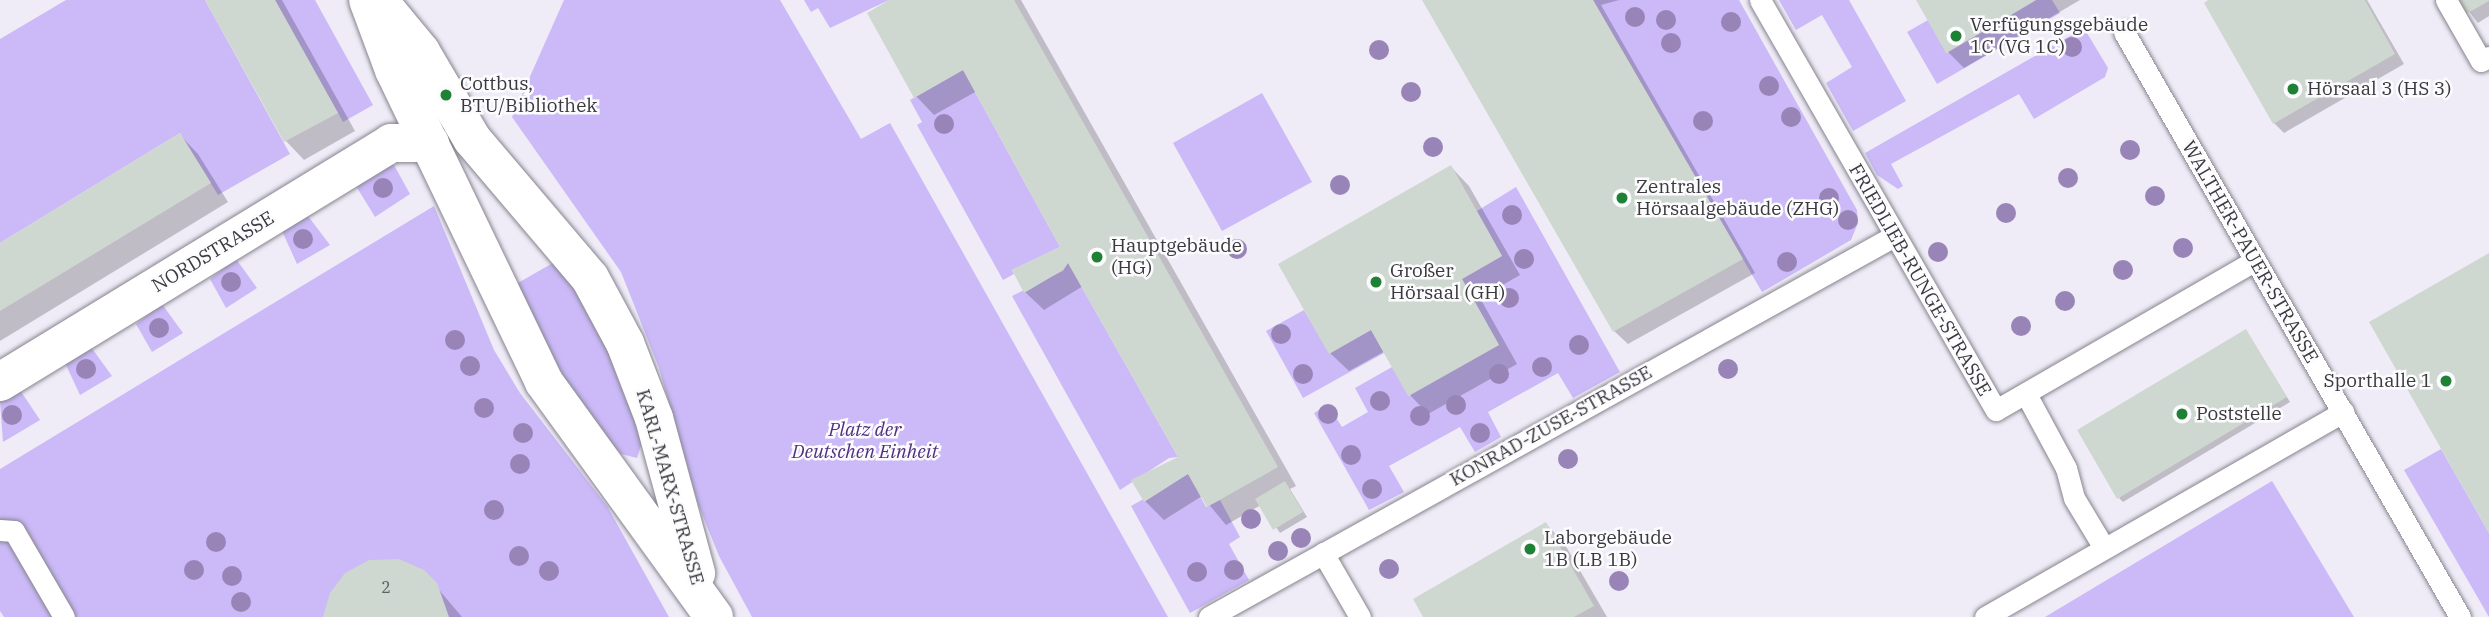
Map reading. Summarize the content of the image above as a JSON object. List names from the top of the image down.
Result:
{
  "streets": {
    "street": ["NORDSTRASSE", "KARL-MARX-STRASSE"],
    "lane": ["WALTHER-PAUER-STRASSE", "FRIEDLIEB-RUNGE-STRASSE", "KONRAD-ZUSE-STRASSE"]
  },
  "crossings": [
    ["NORDSTRASSE", "KARL-MARX-STRASSE"],
    ["WALTHER-PAUER-STRASSE", "FRIEDLIEB-RUNGE-STRASSE"],
    ["FRIEDLIEB-RUNGE-STRASSE", "KONRAD-ZUSE-STRASSE"]
  ],
  "parks": ["Platz der Deutschen Einheit"],
  "places": [
    "Verfügungsgebäude 1C (VG 1C)",
    "Hörsaal 3 (HS 3)",
    "Cottbus, BTU/Bibliothek",
    "Zentrales Hörsaalgebäude (ZHG)",
    "Hauptgebäude (HG)",
    "Großer Hörsaal (GH)",
    "Sporthalle 1",
    "Poststelle",
    "Laborgebäude 1B (LB 1B)"
  ],
  "house_numbers": ["2"]
}
